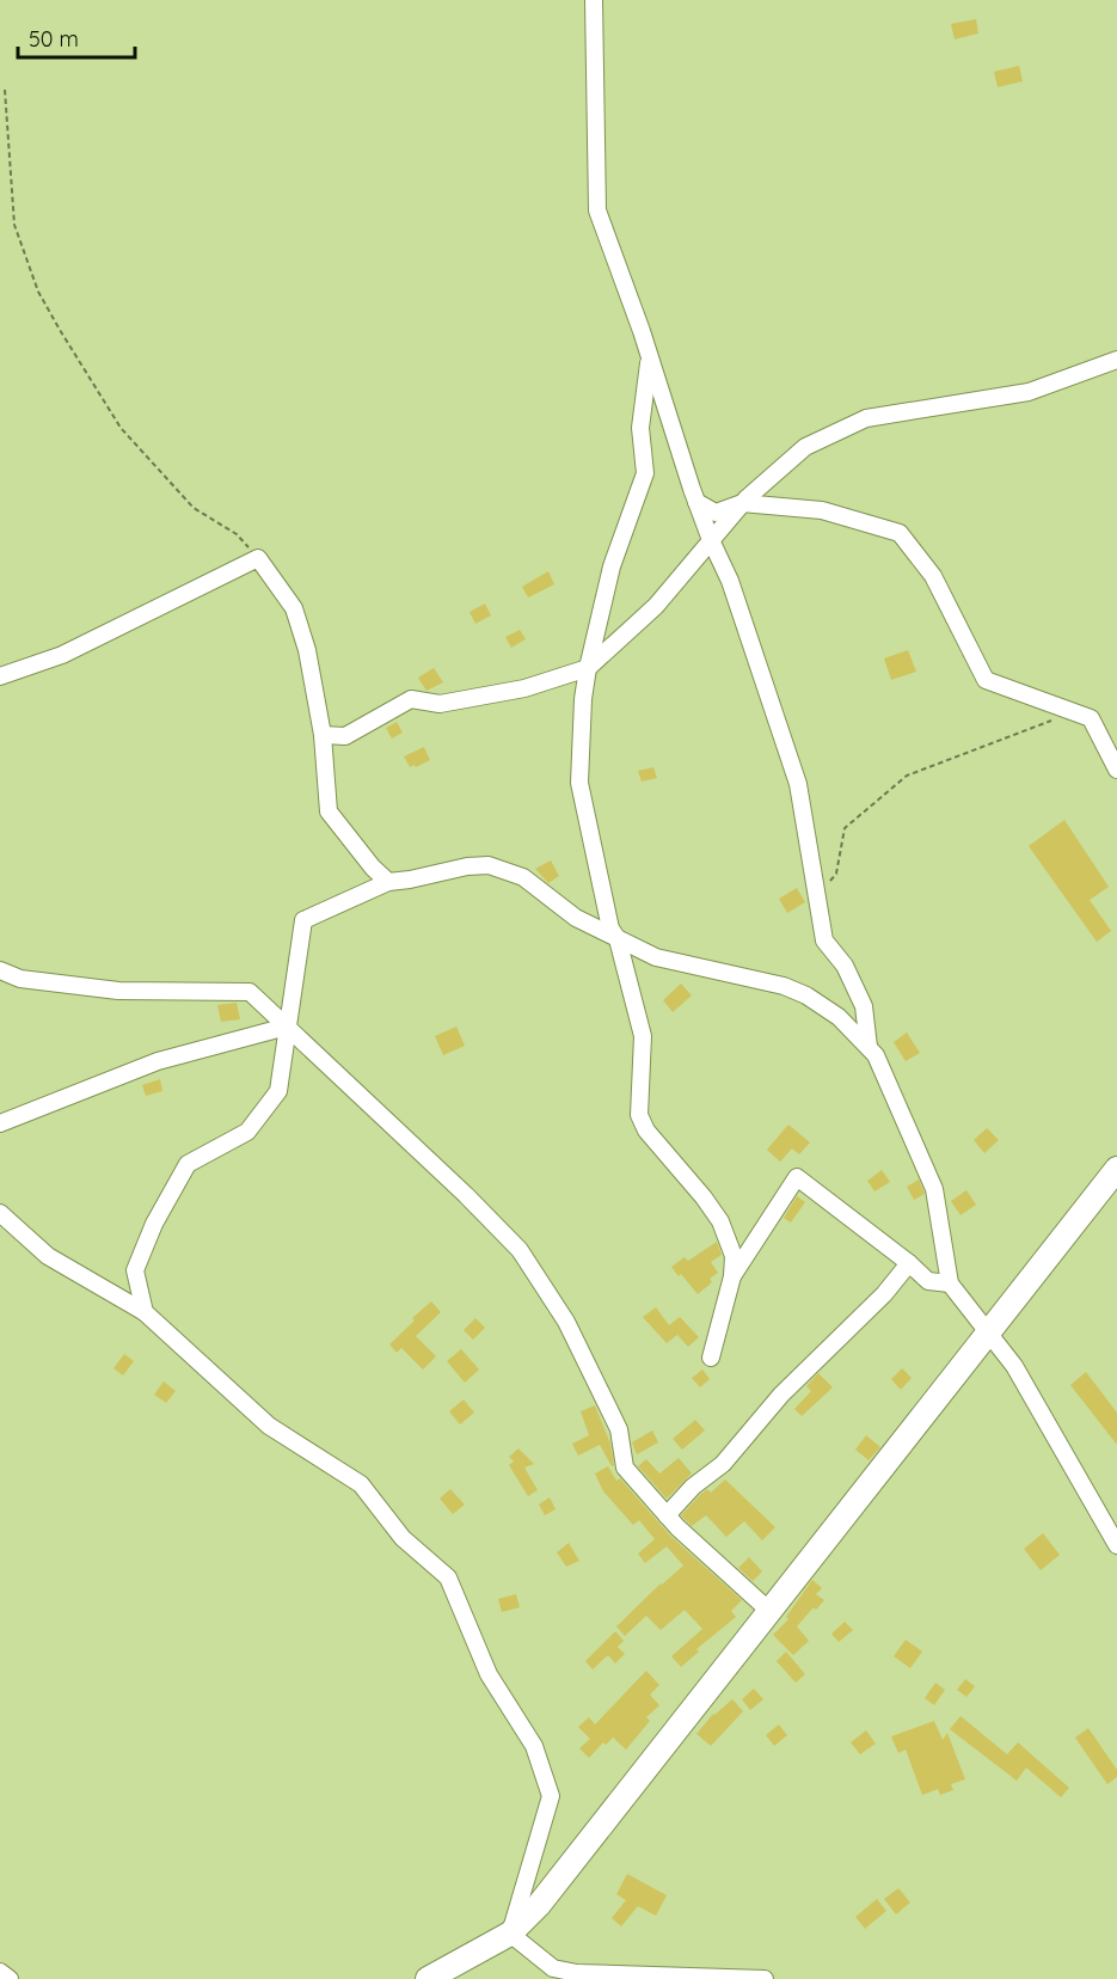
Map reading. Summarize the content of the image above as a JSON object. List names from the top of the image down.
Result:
{
  "scale_bar": "50 m"
}
